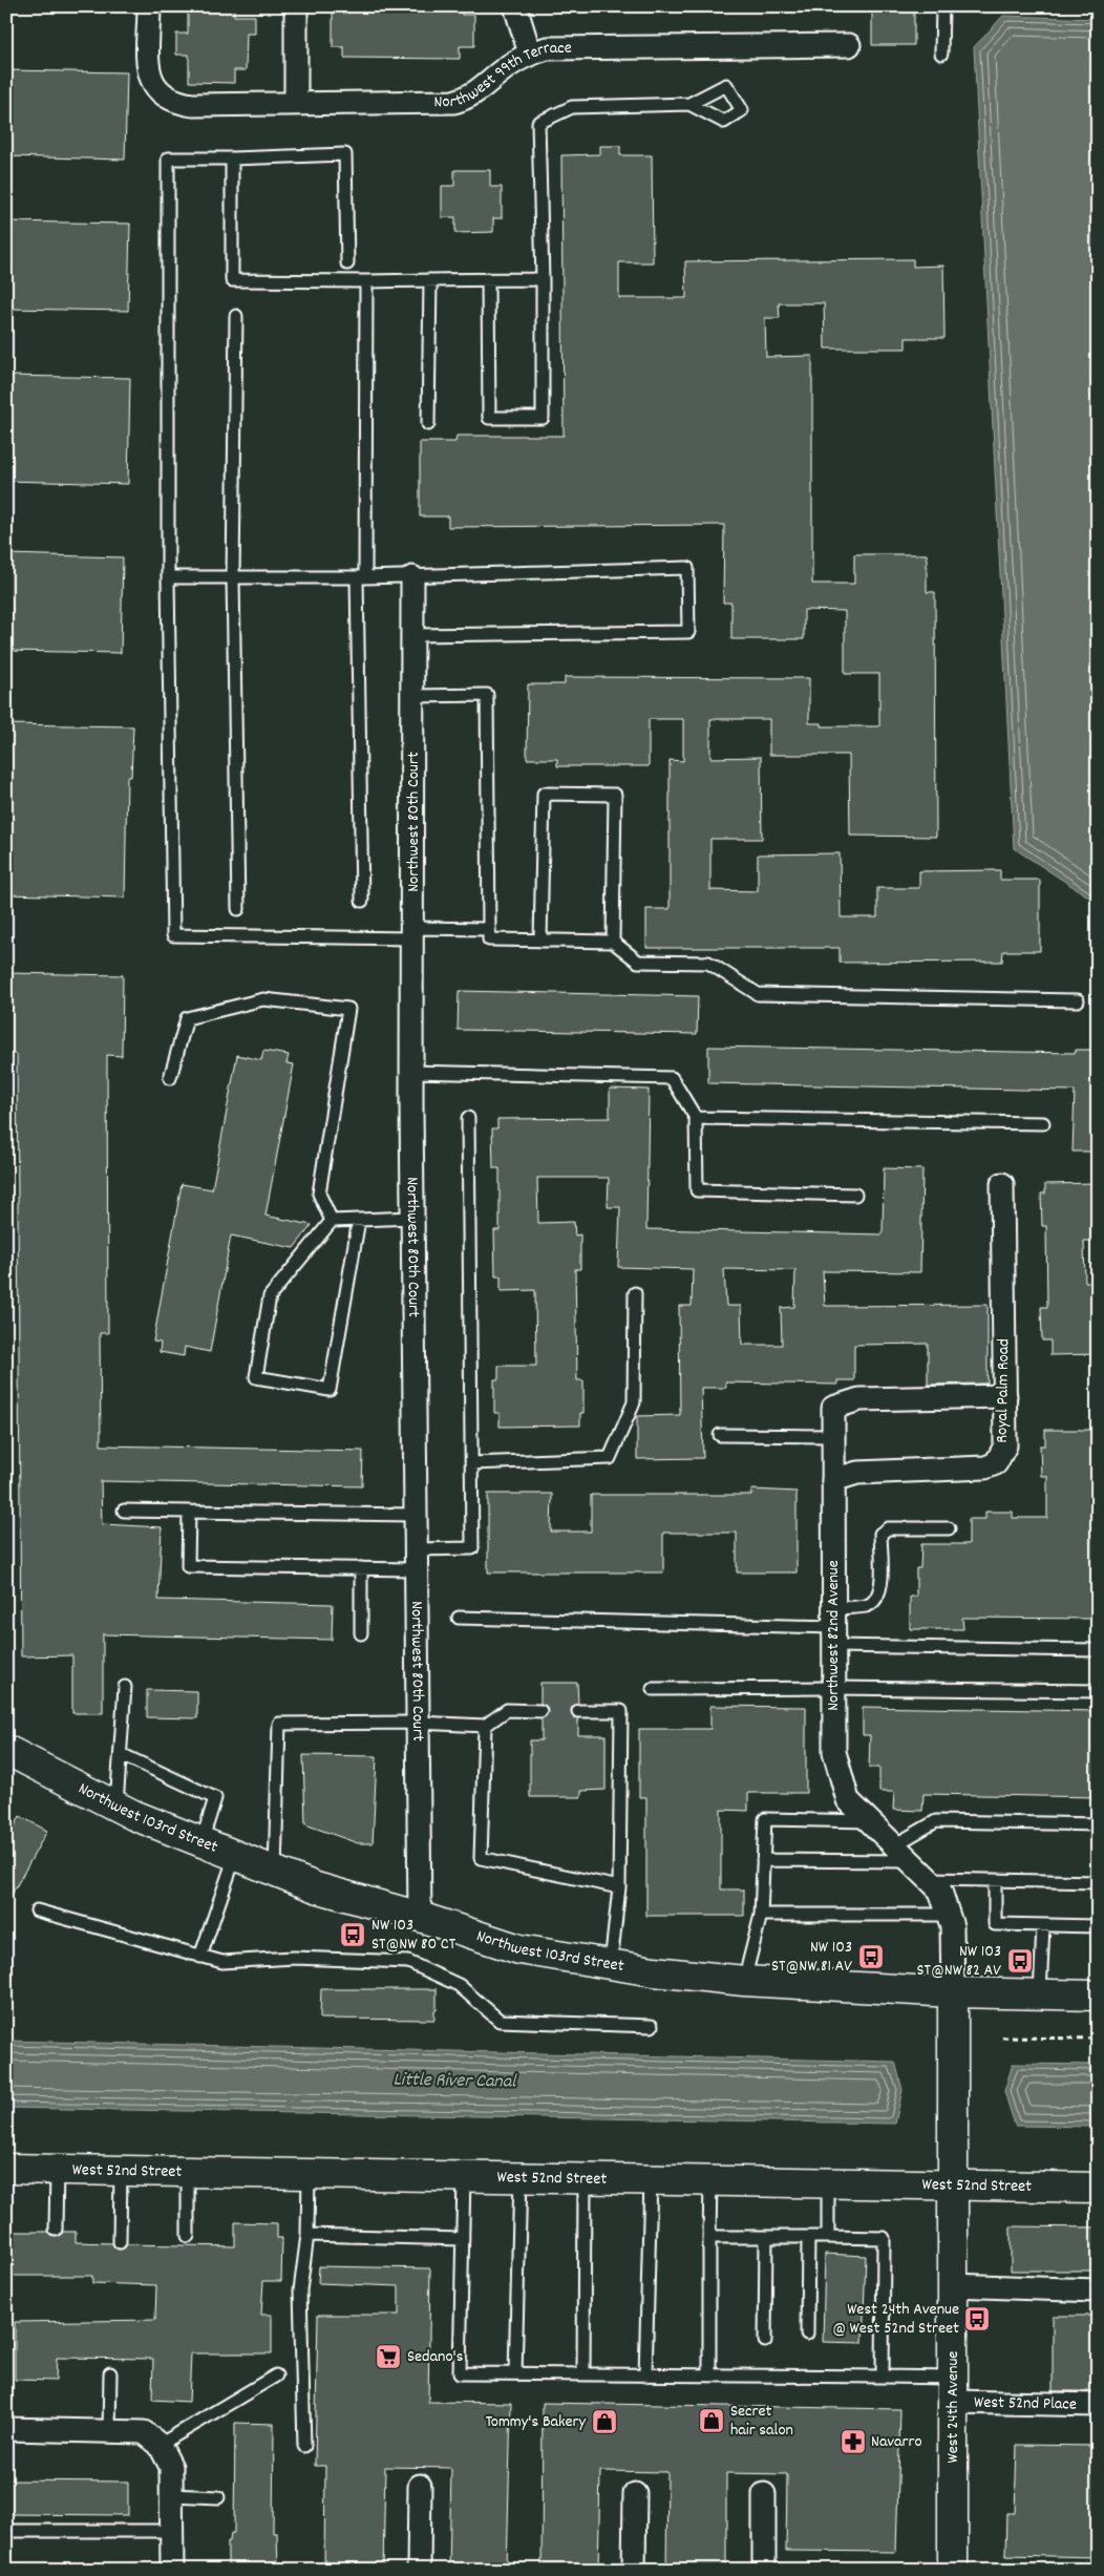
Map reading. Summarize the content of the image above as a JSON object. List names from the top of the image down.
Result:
{
  "streets": {
    "street": [
      "Northwest 99th Terrace",
      "Northwest 80th Court",
      "Royal Palm Road",
      "Northwest 82nd Avenue",
      "Northwest 103rd Street",
      "West 52nd Street",
      "West 52nd Place",
      "West 24th Avenue"
    ]
  },
  "crossings": [
    ["Northwest 80th Court", "Northwest 103rd Street"],
    ["Royal Palm Road", "Northwest 82nd Avenue"],
    ["Northwest 82nd Avenue", "Northwest 103rd Street"],
    ["Northwest 82nd Avenue", "West 24th Avenue"],
    ["Northwest 103rd Street", "West 24th Avenue"],
    ["West 52nd Street", "West 24th Avenue"],
    ["West 52nd Place", "West 24th Avenue"]
  ],
  "water": ["Little River Canal"],
  "places": {
    "bus stop": [
      "NW 103 ST@NW 80 CT",
      "NW 103 ST@NW 81 AV",
      "NW 103 ST@NW 82 AV",
      "West 24th Avenue @ West 52nd Street"
    ],
    "supermarket": ["Sedano's"],
    "shop": ["Secret hair salon", "Tommy's Bakery"],
    "pharmacy": ["Navarro"]
  }
}
